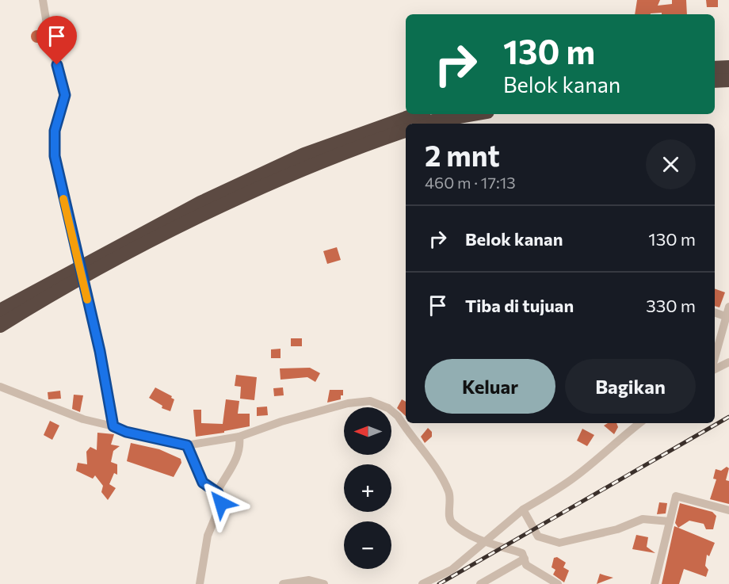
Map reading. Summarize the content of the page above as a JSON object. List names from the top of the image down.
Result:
{
  "north": "left",
  "page": {
    "turn": ["130 m", "Belok kanan"],
    "heading": ["2 mnt", "460 m · 17:13"],
    "list": [
      {
        "name": "Belok kanan",
        "value": "130 m"
      },
      {
        "name": "Tiba di tujuan",
        "value": "330 m"
      }
    ],
    "buttons": ["Keluar", "Bagikan"],
    "map_buttons": ["+", "−"]
  }
}
